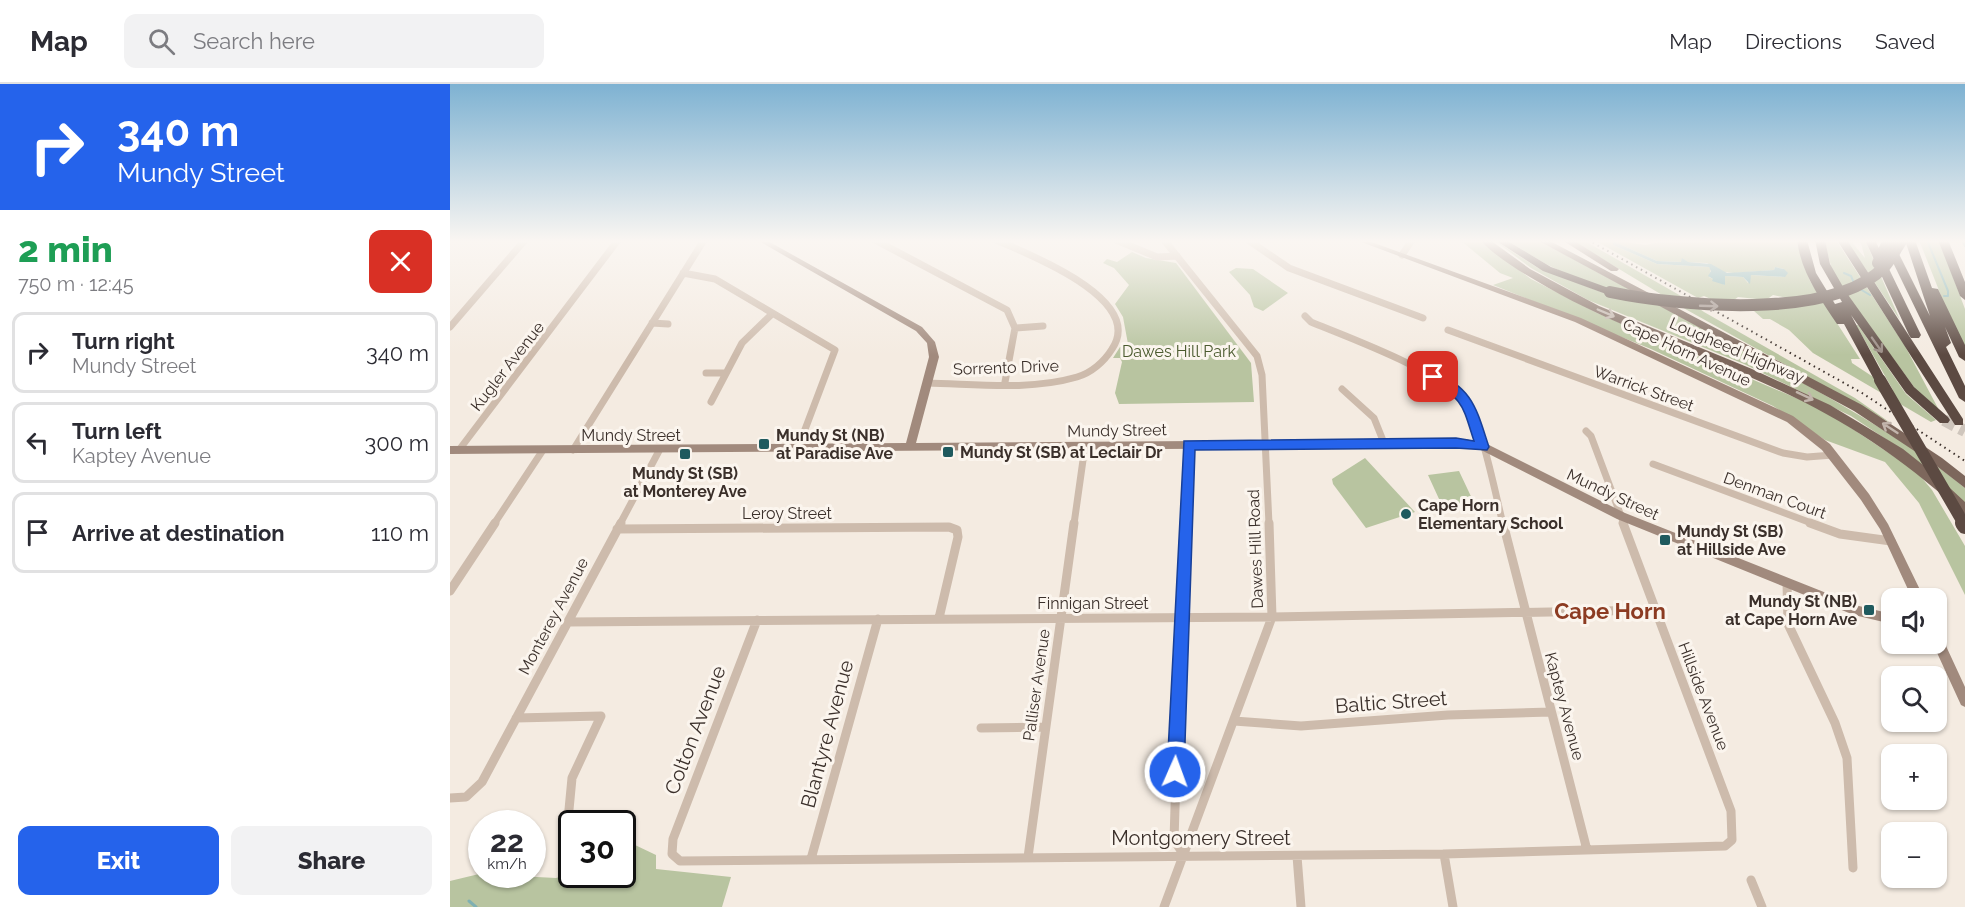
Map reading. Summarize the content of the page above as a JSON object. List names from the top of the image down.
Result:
{
  "streets": {
    "main road": ["Lougheed Highway"],
    "street": [
      "Cape Horn Avenue",
      "Kugler Avenue",
      "Sorrento Drive",
      "Warrick Street",
      "Mundy Street",
      "Denman Court",
      "Leroy Street",
      "Dawes Hill Road",
      "Finnigan Street",
      "Monterey Avenue",
      "Palliser Avenue",
      "Hillside Avenue",
      "Baltic Street",
      "Kaptey Avenue",
      "Colton Avenue",
      "Blantyre Avenue",
      "Montgomery Street"
    ]
  },
  "crossings": [
    ["Cape Horn Avenue", "Warrick Street"],
    ["Cape Horn Avenue", "Denman Court"],
    ["Kugler Avenue", "Mundy Street"],
    ["Mundy Street", "Dawes Hill Road"],
    ["Mundy Street", "Monterey Avenue"],
    ["Mundy Street", "Palliser Avenue"],
    ["Mundy Street", "Hillside Avenue"],
    ["Mundy Street", "Kaptey Avenue"],
    ["Leroy Street", "Finnigan Street"],
    ["Leroy Street", "Monterey Avenue"],
    ["Dawes Hill Road", "Finnigan Street"],
    ["Dawes Hill Road", "Baltic Street"],
    ["Dawes Hill Road", "Montgomery Street"],
    ["Finnigan Street", "Monterey Avenue"],
    ["Finnigan Street", "Palliser Avenue"],
    ["Finnigan Street", "Hillside Avenue"],
    ["Finnigan Street", "Kaptey Avenue"],
    ["Finnigan Street", "Colton Avenue"],
    ["Finnigan Street", "Blantyre Avenue"],
    ["Palliser Avenue", "Montgomery Street"],
    ["Hillside Avenue", "Montgomery Street"],
    ["Baltic Street", "Kaptey Avenue"],
    ["Kaptey Avenue", "Montgomery Street"],
    ["Colton Avenue", "Montgomery Street"],
    ["Blantyre Avenue", "Montgomery Street"]
  ],
  "districts": ["Cape Horn"],
  "parks": ["Dawes Hill Park"],
  "places": {
    "transit": [
      "Mundy St (NB) at Paradise Ave",
      "Mundy St (SB) at Leclair Dr",
      "Mundy St (SB) at Monterey Ave",
      "Mundy St (SB) at Hillside Ave",
      "Mundy St (NB) at Cape Horn Ave"
    ],
    "other": ["Cape Horn Elementary School"]
  },
  "page": {
    "header": "Map",
    "search": "Search here",
    "nav": ["Map", "Directions", "Saved"],
    "turn": ["340 m", "Mundy Street"],
    "heading": ["2 min", "750 m · 12:45"],
    "list": [
      {
        "name": "Turn right",
        "note": "Mundy Street",
        "value": "340 m"
      },
      {
        "name": "Turn left",
        "note": "Kaptey Avenue",
        "value": "300 m"
      },
      {
        "name": "Arrive at destination",
        "value": "110 m"
      }
    ],
    "map_buttons": ["+", "−"],
    "speed": "22 km/h",
    "limit": "30",
    "buttons": ["Exit", "Share"]
  }
}
